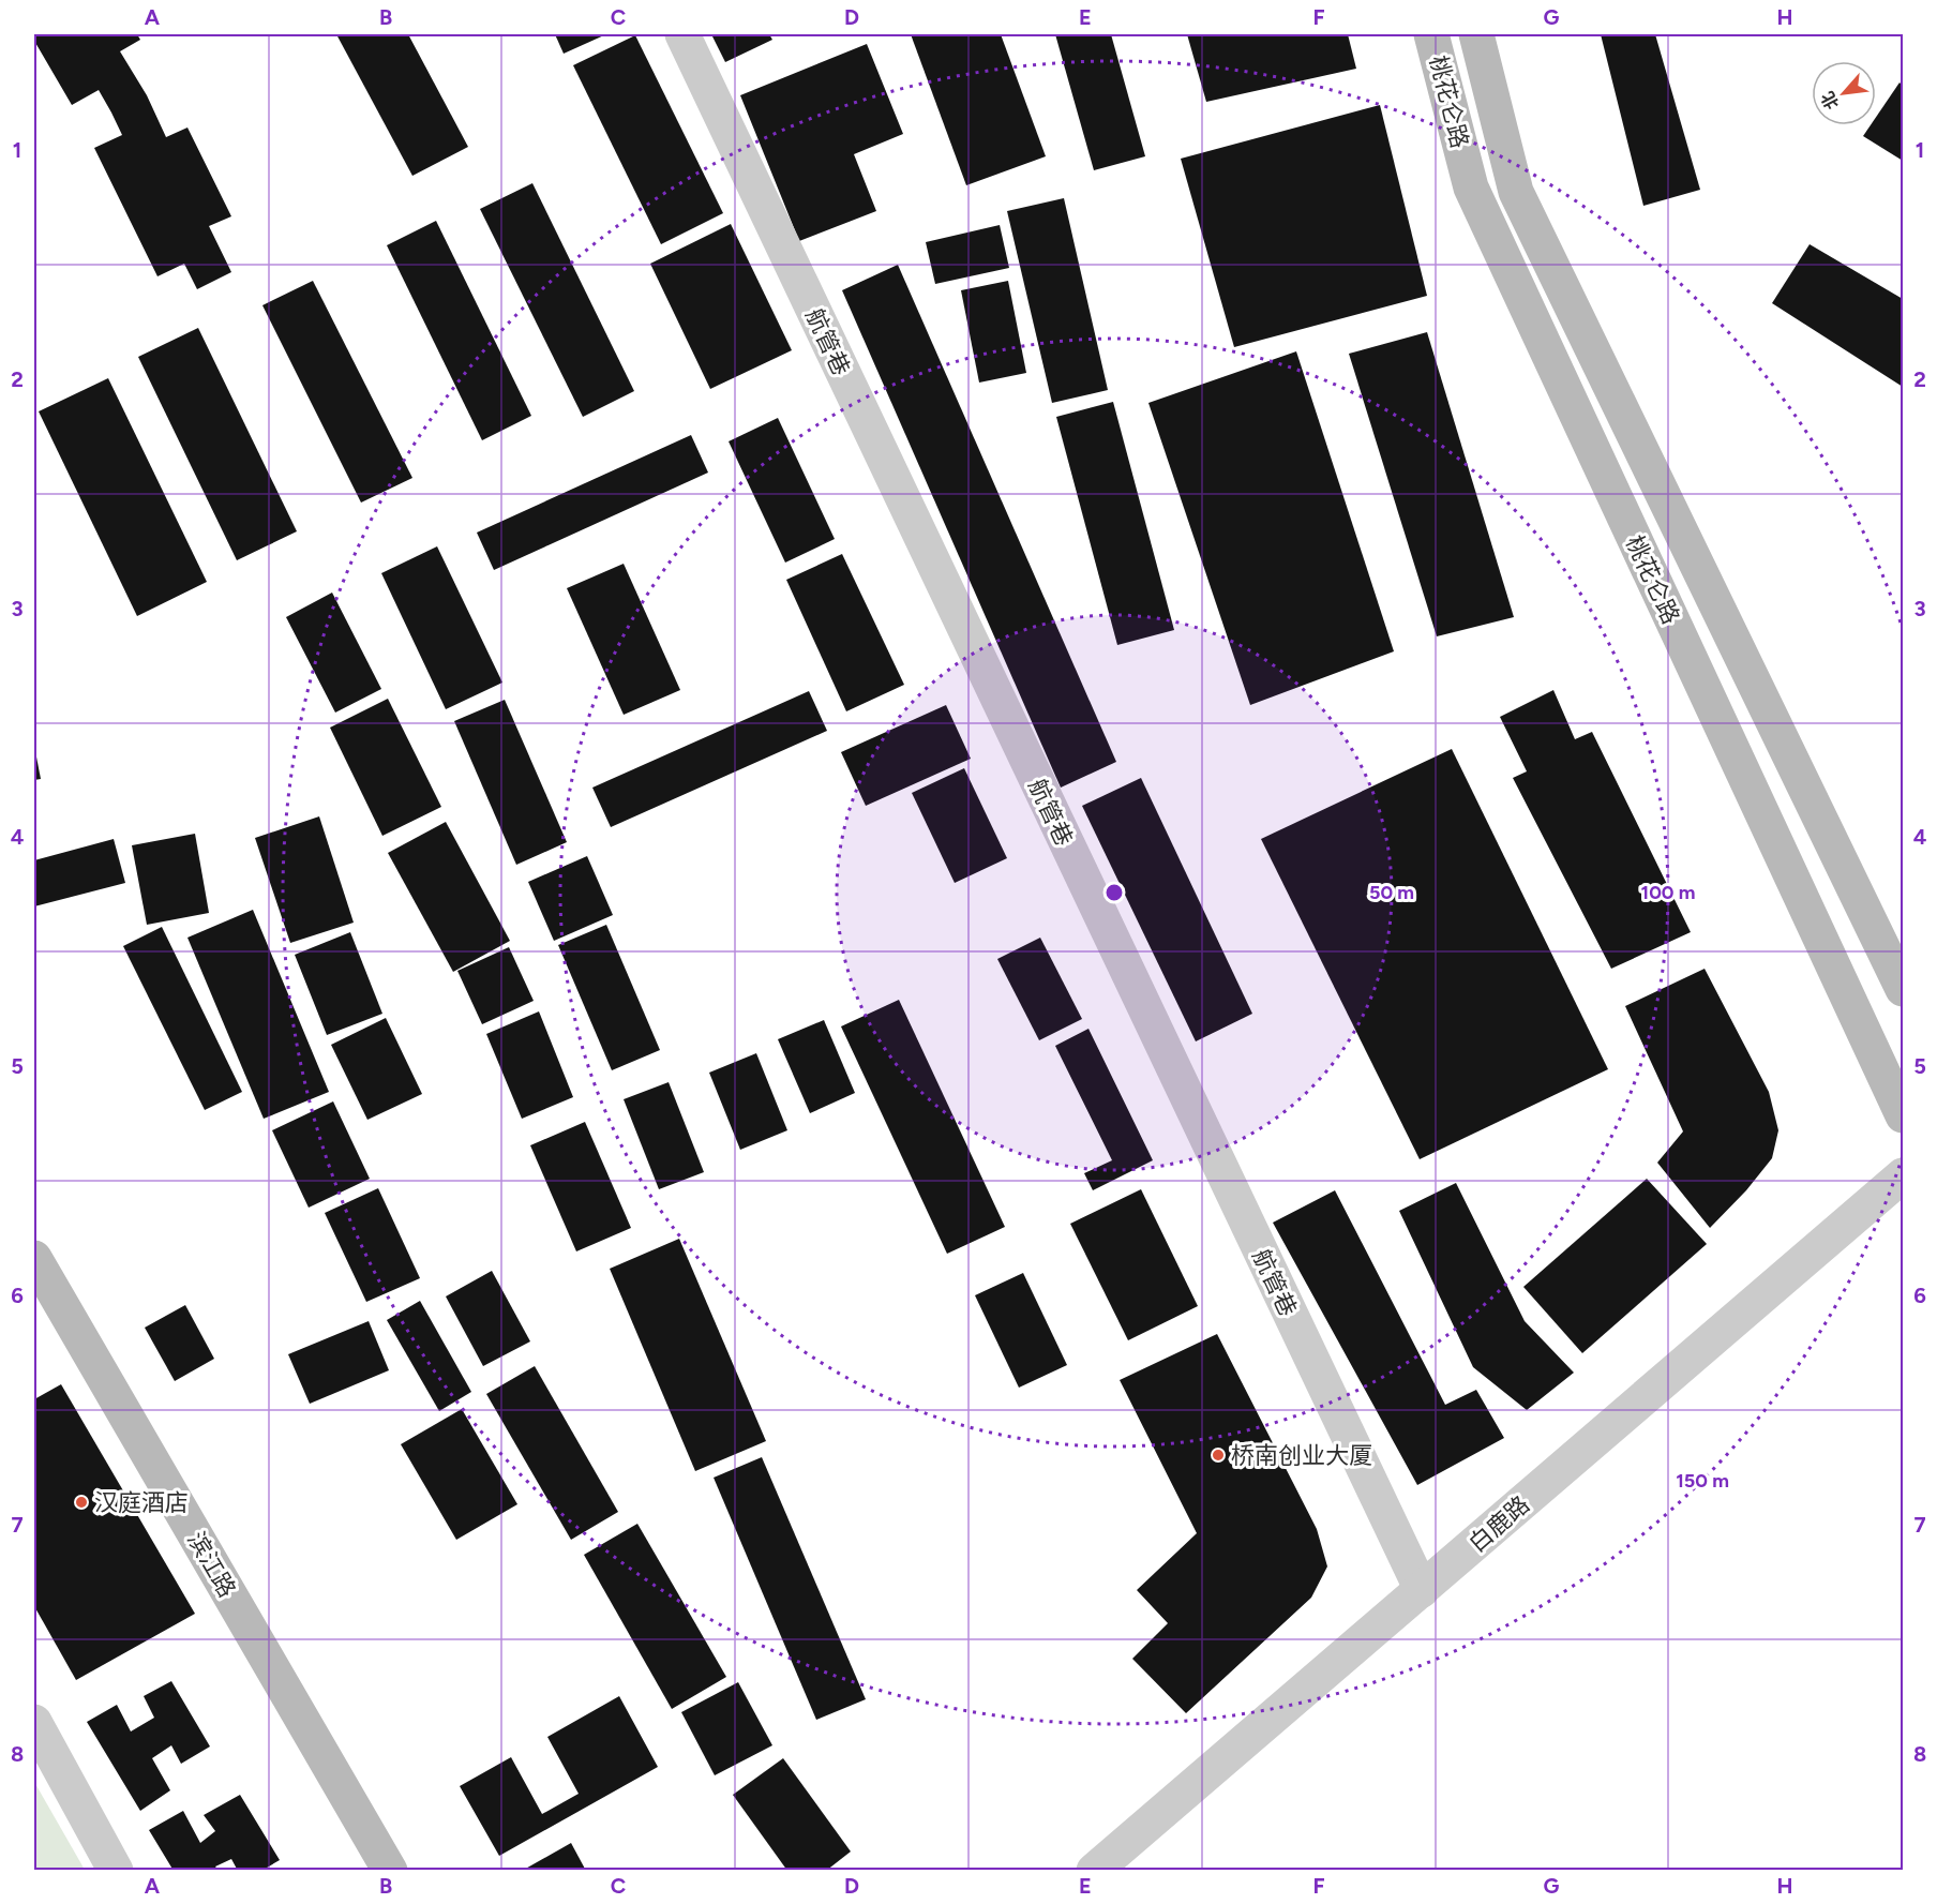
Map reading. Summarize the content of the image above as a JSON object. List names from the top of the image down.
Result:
{
  "streets": {
    "main road": ["桃花仑路", "滨江路"],
    "street": ["航管巷", "白鹿路"]
  },
  "crossings": [
    ["航管巷", "白鹿路"]
  ],
  "places": ["桥南创业大厦", "汉庭酒店"],
  "north": "bottom left",
  "grid": {
    "columns": [
      "A",
      "B",
      "C",
      "D",
      "E",
      "F",
      "G",
      "H"
    ],
    "rows": [
      "1",
      "2",
      "3",
      "4",
      "5",
      "6",
      "7",
      "8"
    ]
  },
  "rings": ["50 m", "100 m", "150 m"]
}
